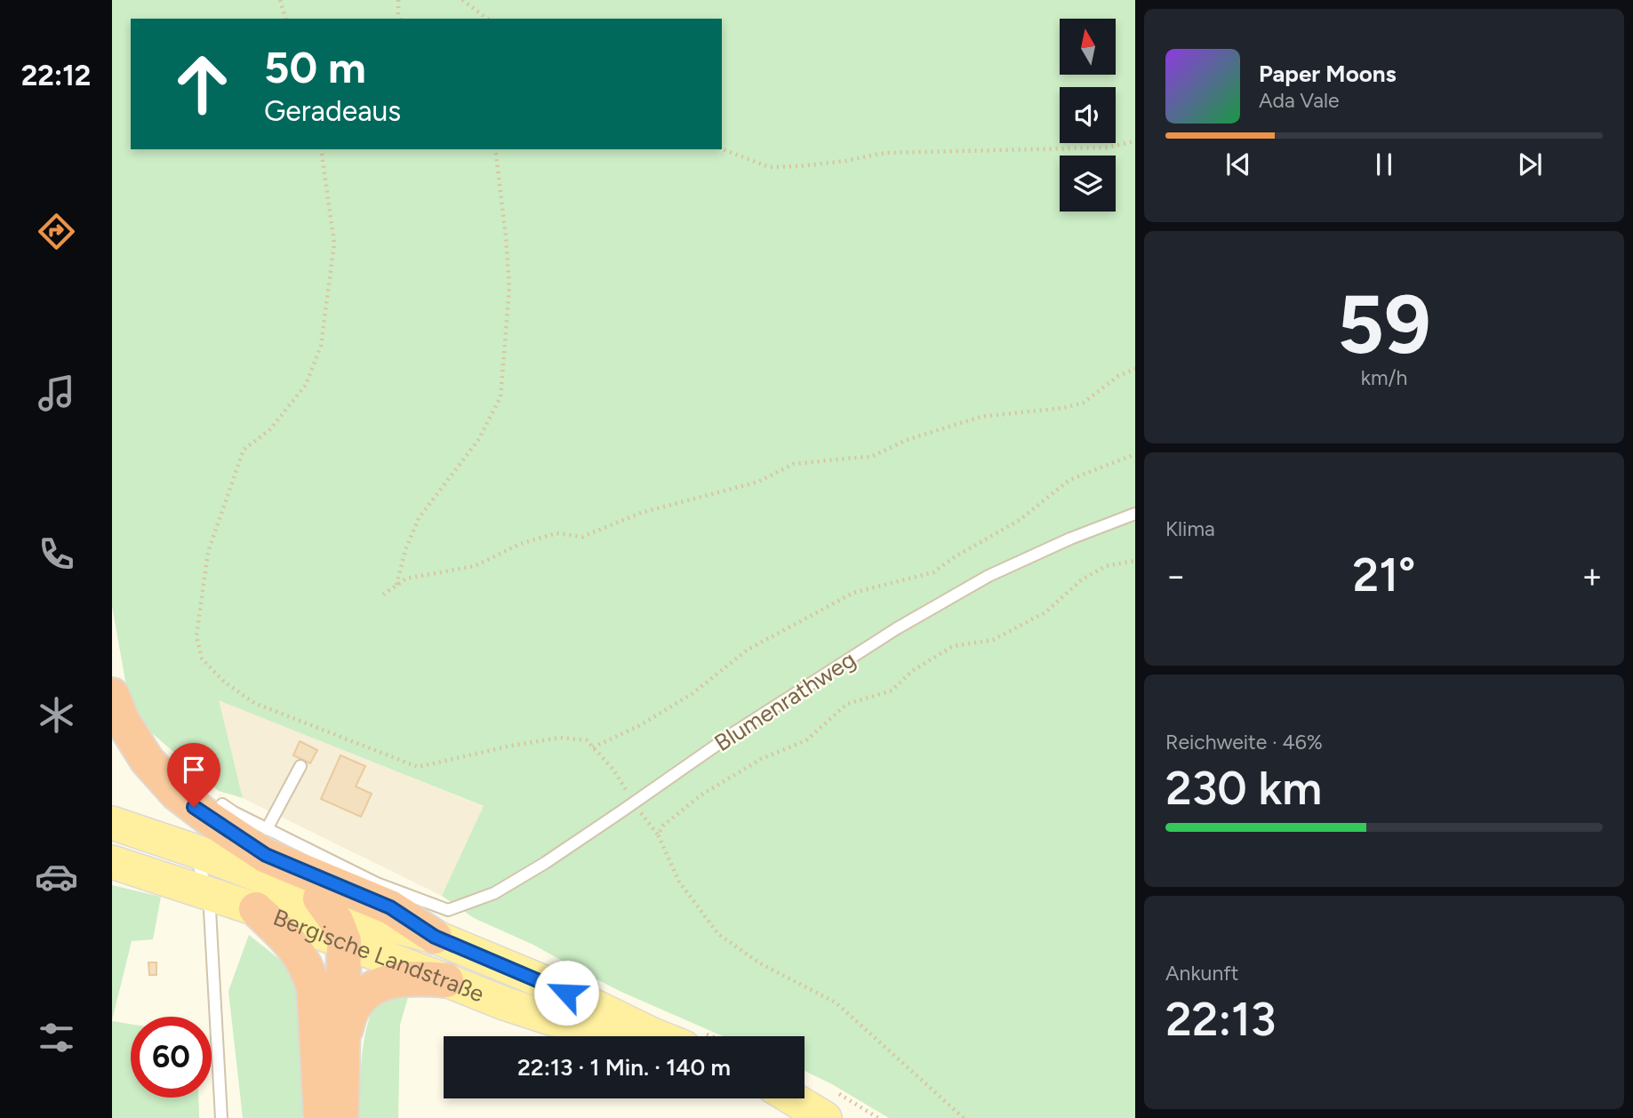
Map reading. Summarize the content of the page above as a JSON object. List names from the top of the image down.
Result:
{
  "streets": {
    "main road": ["Bergische Landstraße"],
    "lane": ["Blumenrathweg"]
  },
  "crossings": [
    ["Blumenrathweg", "Bergische Landstraße"]
  ],
  "north": "top",
  "page": {
    "tabs": "22:12",
    "turn": ["50 m", "Geradeaus"],
    "song": ["Paper Moons", "Ada Vale"],
    "tile": [
      ["59", "km/h"],
      "Klima",
      ["Reichweite · 46%", "230 km"],
      ["Ankunft", "22:13"]
    ],
    "heat": ["−", "21°", "+"],
    "limit": "60",
    "trip": "22:13 · 1 Min. · 140 m"
  }
}
